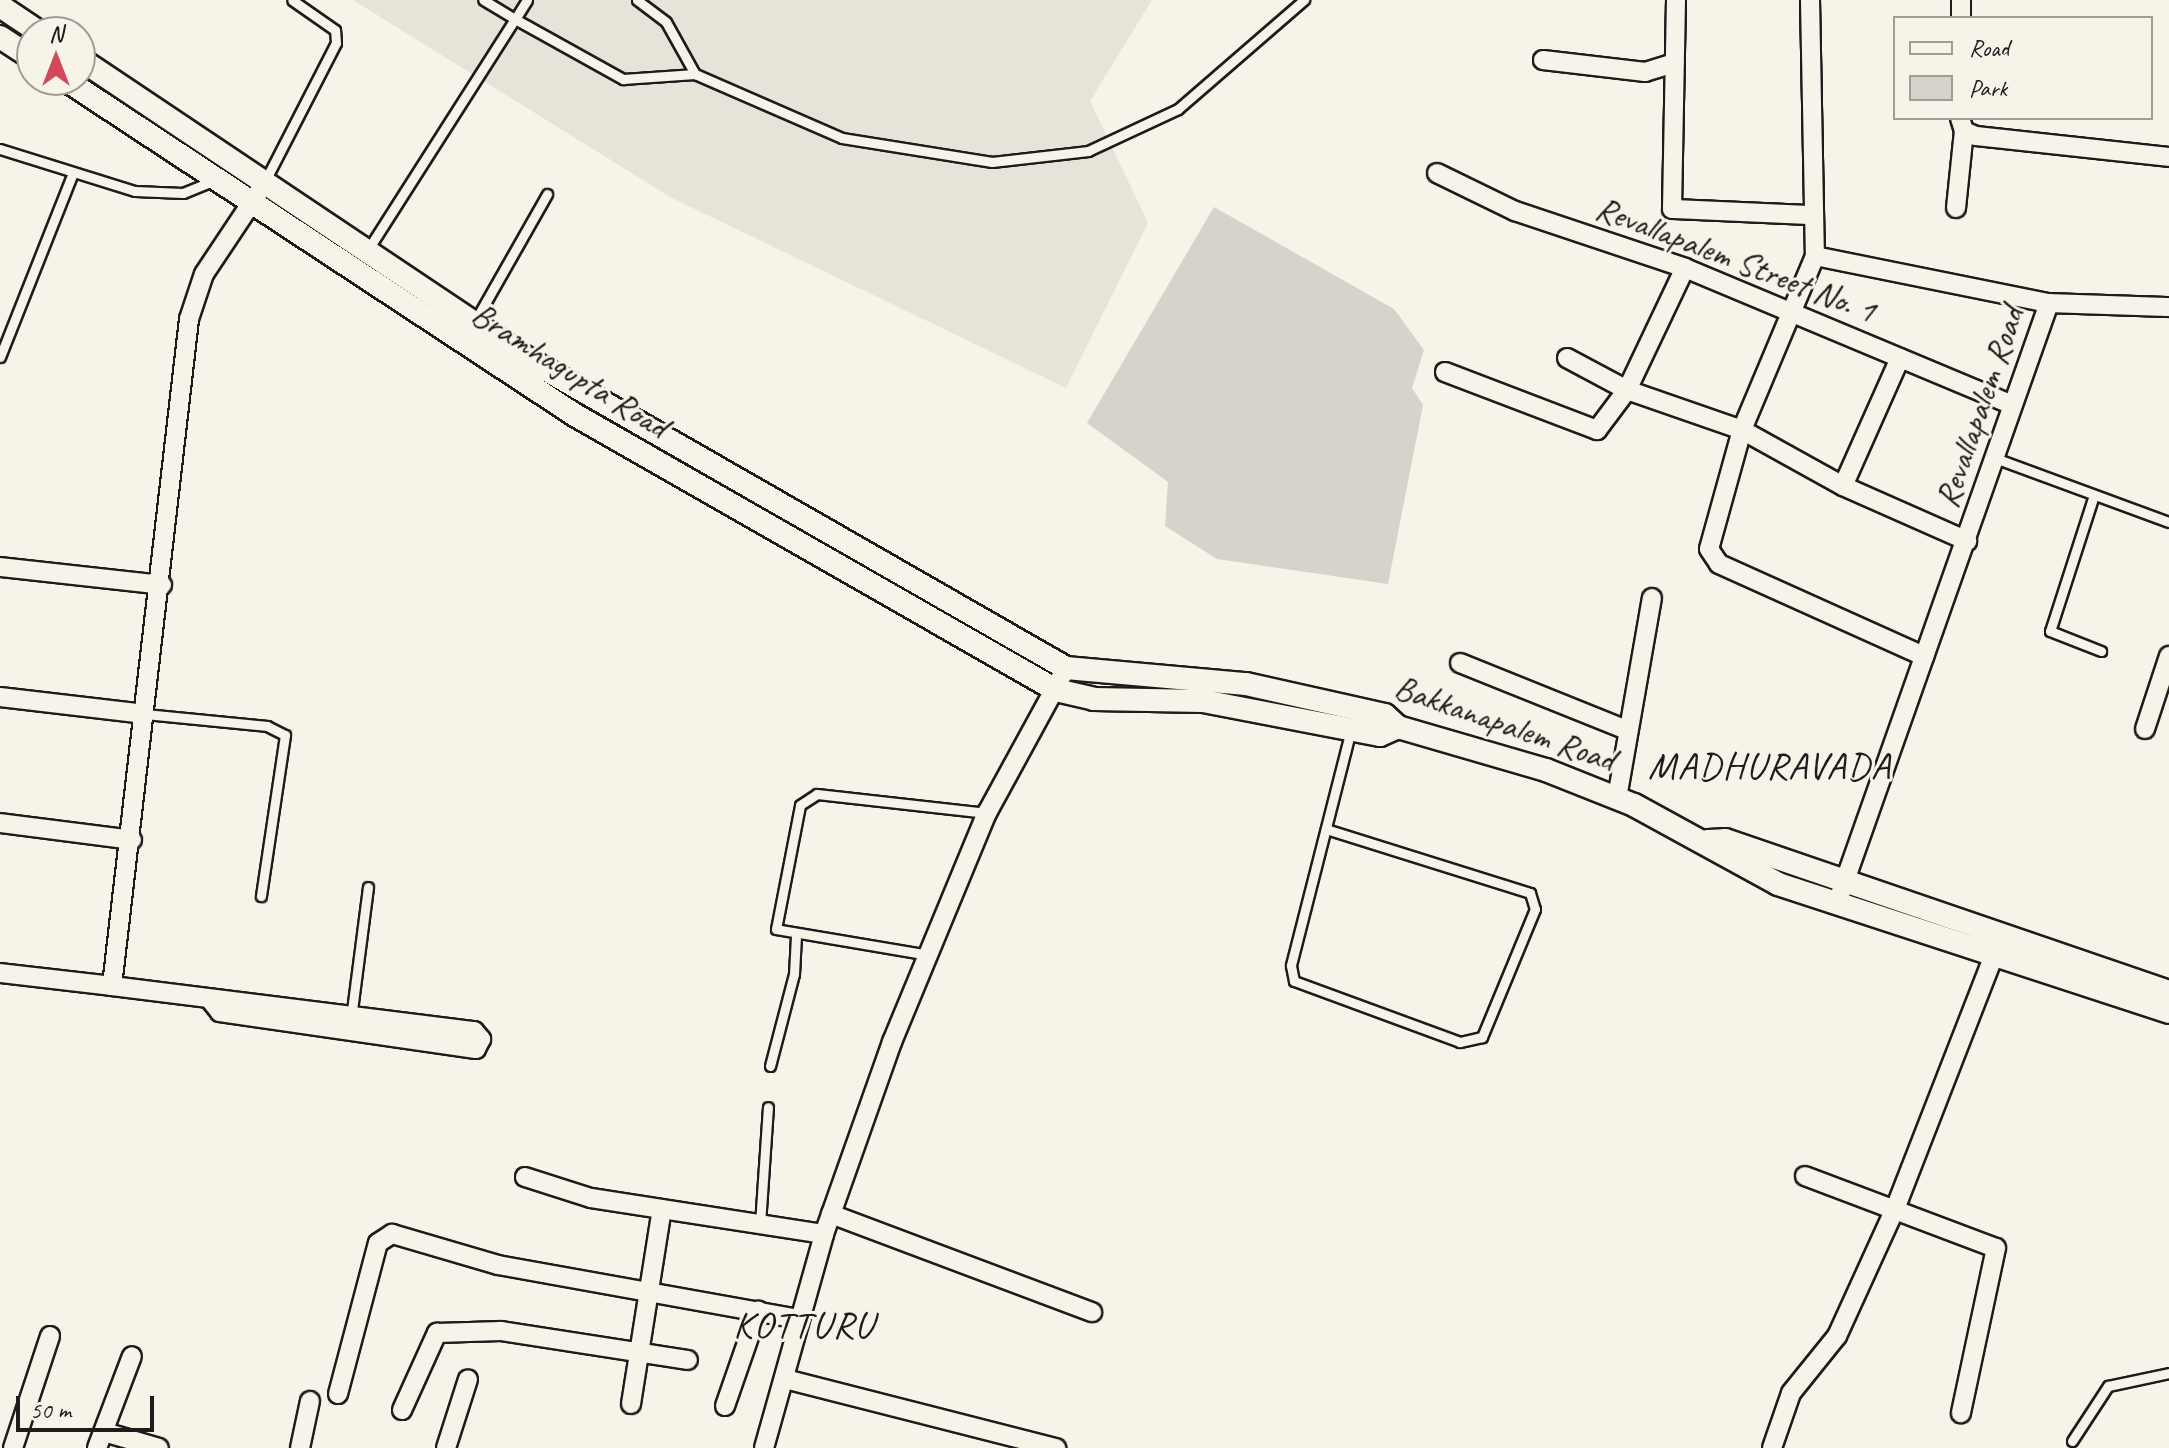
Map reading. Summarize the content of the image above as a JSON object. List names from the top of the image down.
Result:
{
  "streets": {
    "street": [
      "Revallapalem Street No. 1",
      "Bramhagupta Road",
      "Revallapalem Road",
      "Bakkanapalem Road"
    ]
  },
  "crossings": [
    ["Revallapalem Street No. 1", "Revallapalem Road"],
    ["Bramhagupta Road", "Bakkanapalem Road"],
    ["Revallapalem Road", "Bakkanapalem Road"]
  ],
  "districts": ["MADHURAVADA", "KOTTURU"],
  "legend": ["Road", "Park"],
  "scale_bar": "50 m",
  "north": "top"
}
